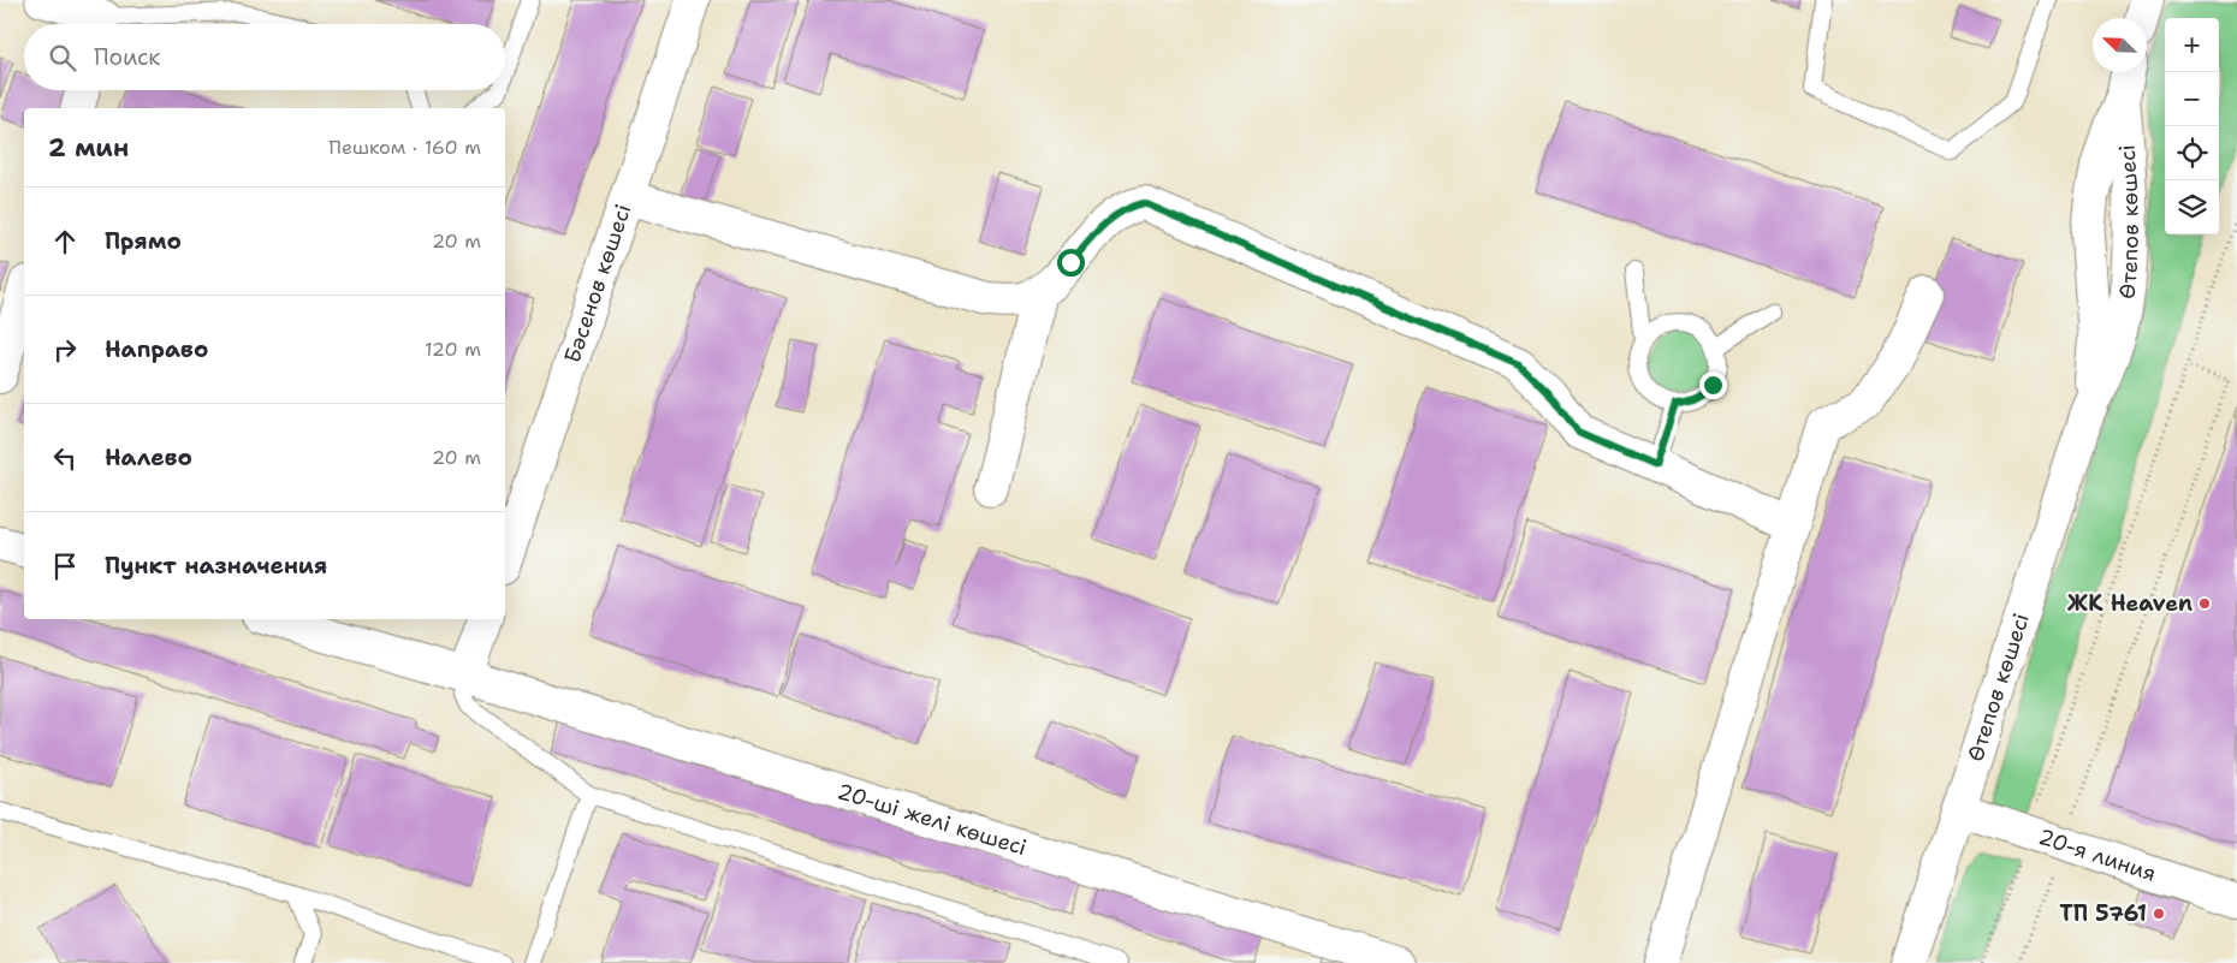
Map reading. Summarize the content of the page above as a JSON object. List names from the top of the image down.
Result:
{
  "streets": {
    "street": [
      "Өтепов көшесі",
      "Бәсенов көшесі",
      "20-ші желі көшесі",
      "20-я линия"
    ]
  },
  "crossings": [
    ["Өтепов көшесі", "20-я линия"]
  ],
  "places": ["ЖК Heaven", "ТП 5761"],
  "north": "top left",
  "page": {
    "map_buttons": ["+", "−"],
    "search": "Поиск",
    "heading": ["2 мин", "Пешком · 160 m"],
    "list": [
      ["Прямо", "20 m"],
      ["Направо", "120 m"],
      ["Налево", "20 m"],
      "Пункт назначения"
    ]
  }
}
